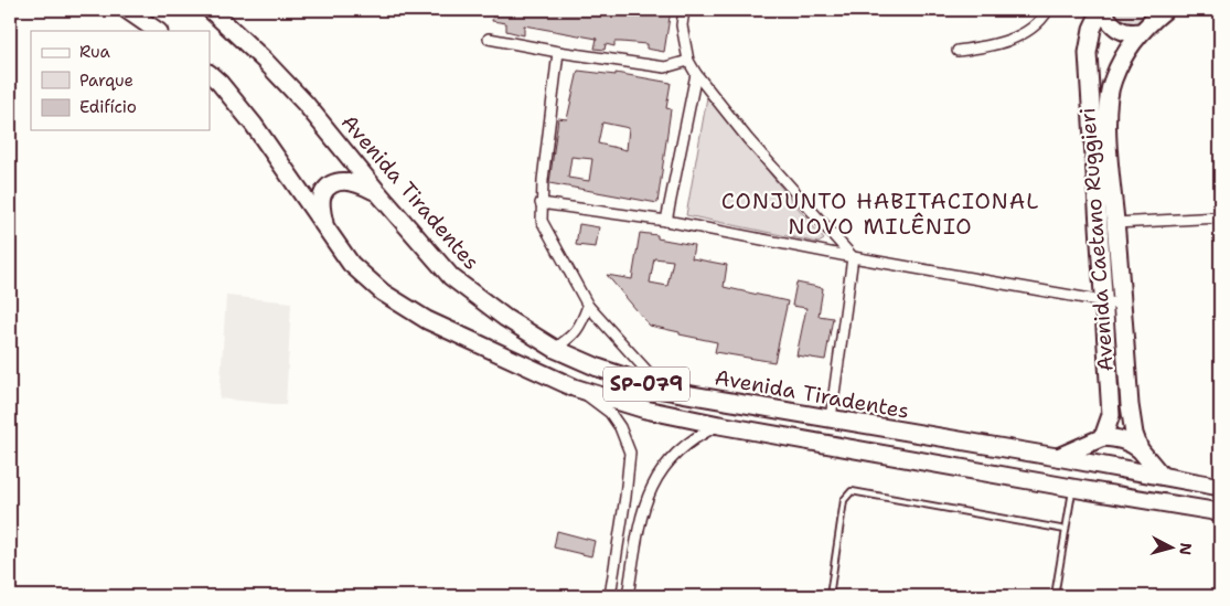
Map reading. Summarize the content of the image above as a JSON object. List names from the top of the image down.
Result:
{
  "streets": {
    "main road": ["Avenida Tiradentes", "Avenida Caetano Ruggieri", "SP-079"]
  },
  "crossings": [
    ["Avenida Tiradentes", "Avenida Caetano Ruggieri"]
  ],
  "districts": ["CONJUNTO HABITACIONAL NOVO MILÊNIO"],
  "legend": ["Rua", "Parque", "Edifício"],
  "north": "right"
}
